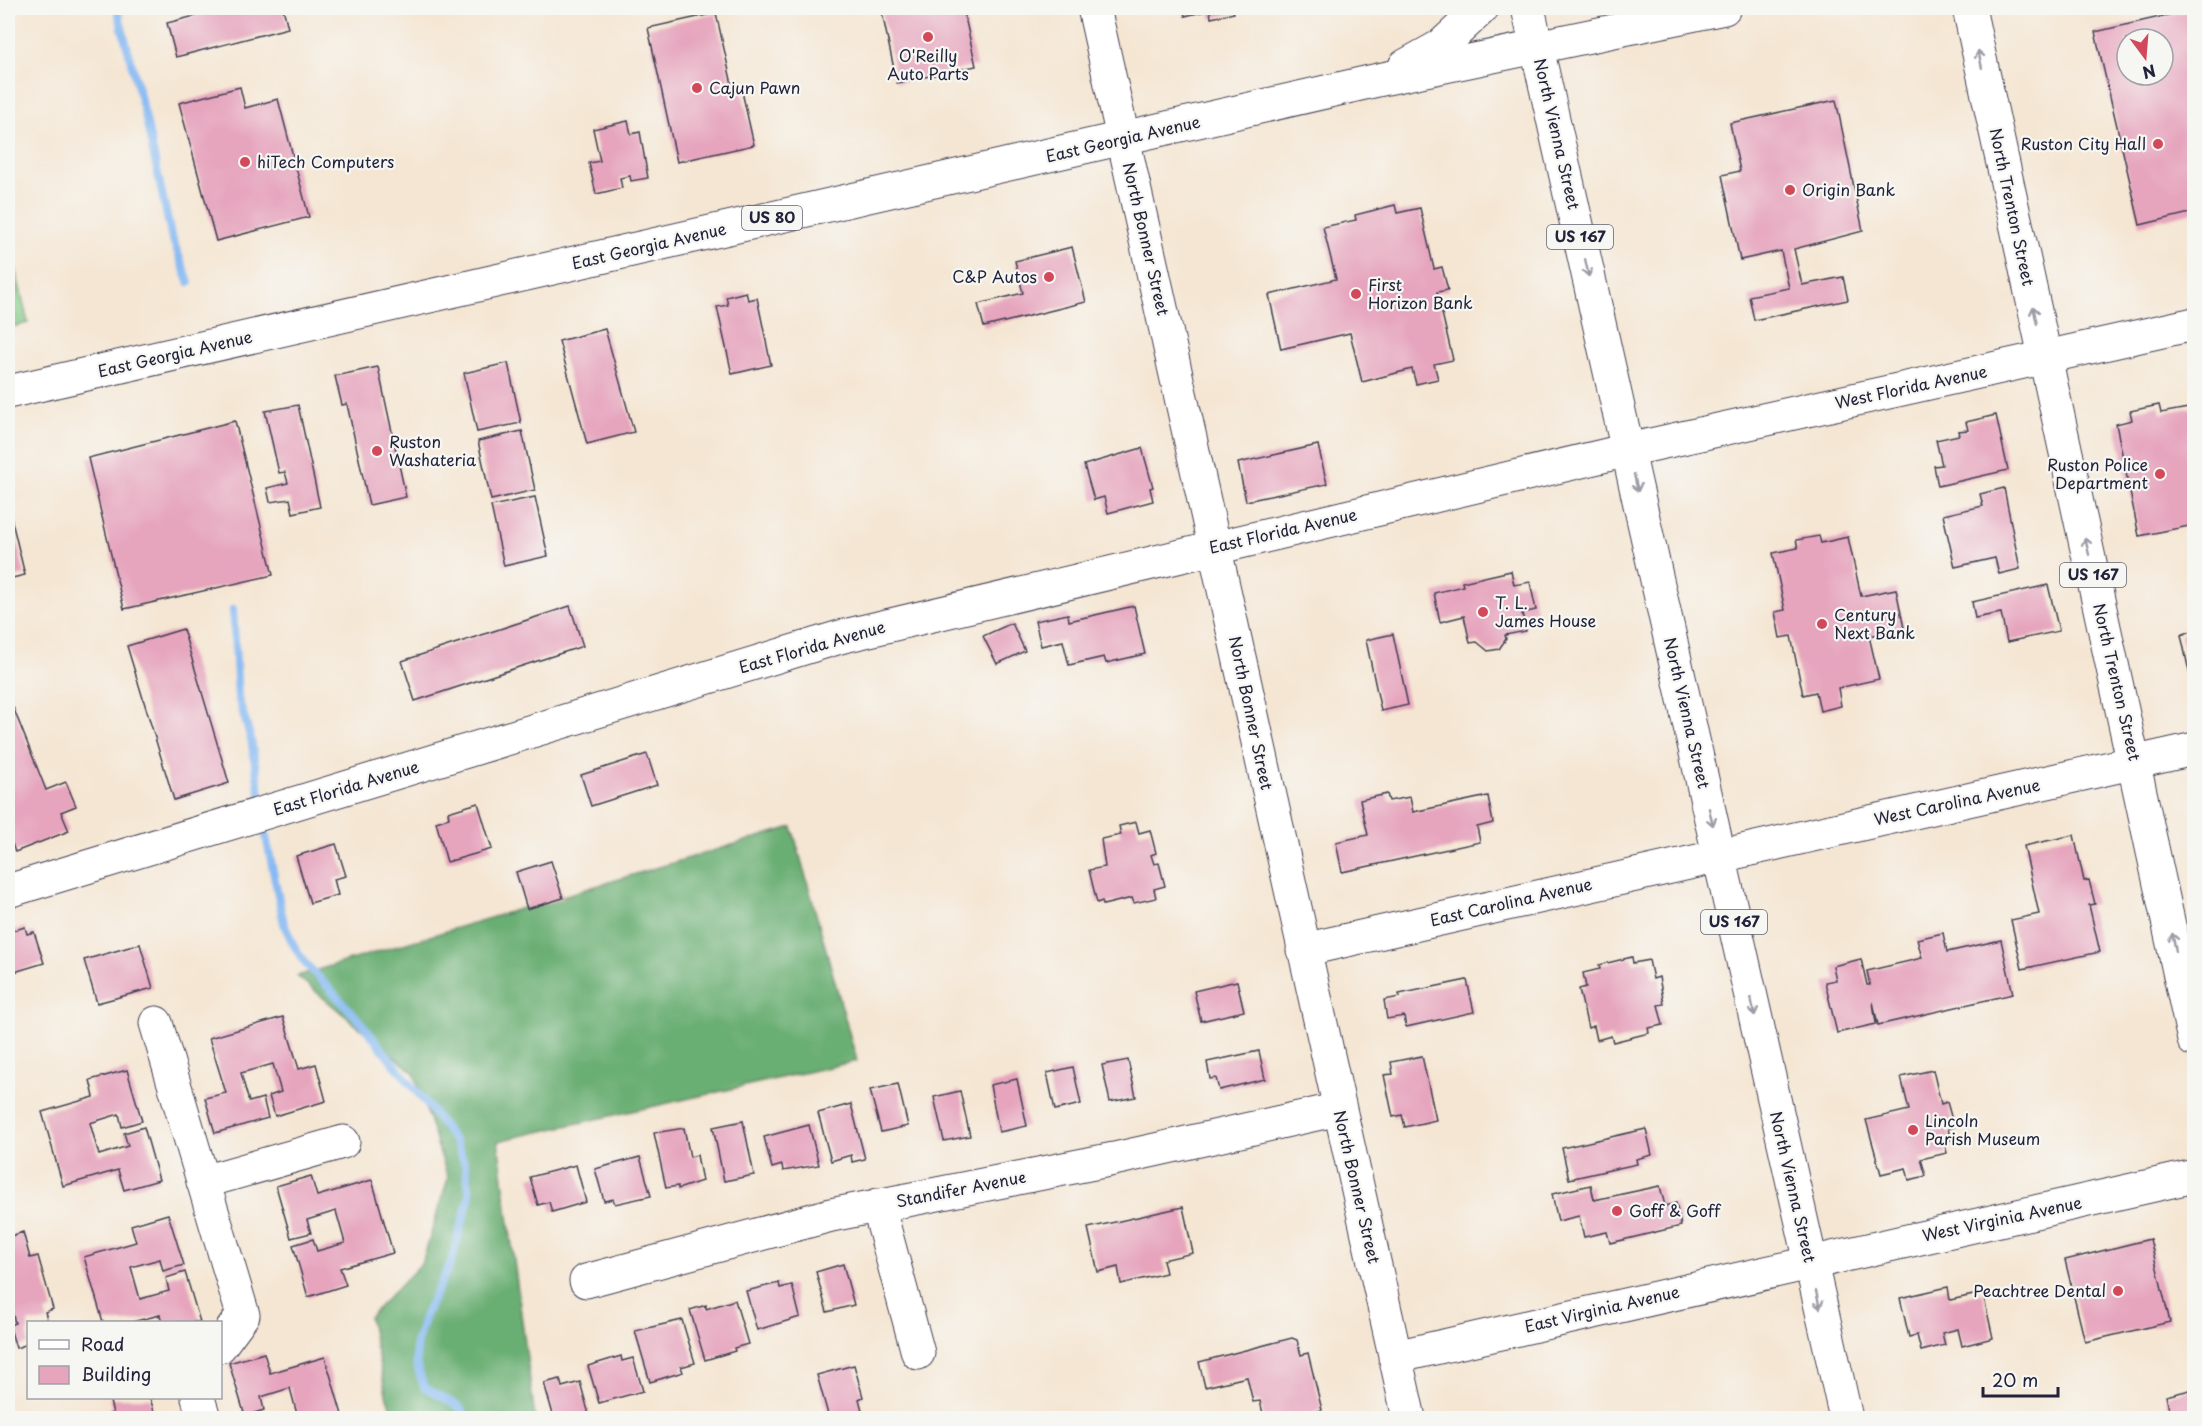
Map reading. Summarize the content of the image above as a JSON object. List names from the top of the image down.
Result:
{
  "streets": {
    "main road": [
      "North Vienna Street",
      "East Georgia Avenue",
      "North Trenton Street",
      "US 80",
      "US 167",
      "North Bonner Street",
      "West Florida Avenue",
      "East Florida Avenue",
      "West Carolina Avenue",
      "East Carolina Avenue",
      "Standifer Avenue",
      "West Virginia Avenue",
      "East Virginia Avenue"
    ]
  },
  "crossings": [
    ["North Vienna Street", "East Georgia Avenue"],
    ["North Vienna Street", "US 80"],
    ["North Vienna Street", "West Florida Avenue"],
    ["North Vienna Street", "East Florida Avenue"],
    ["North Vienna Street", "West Carolina Avenue"],
    ["North Vienna Street", "East Carolina Avenue"],
    ["North Vienna Street", "West Virginia Avenue"],
    ["North Vienna Street", "East Virginia Avenue"],
    ["East Georgia Avenue", "US 80"],
    ["East Georgia Avenue", "North Bonner Street"],
    ["North Trenton Street", "West Florida Avenue"],
    ["North Trenton Street", "West Carolina Avenue"],
    ["North Bonner Street", "East Florida Avenue"],
    ["North Bonner Street", "East Carolina Avenue"],
    ["North Bonner Street", "Standifer Avenue"],
    ["North Bonner Street", "East Virginia Avenue"],
    ["West Florida Avenue", "East Florida Avenue"],
    ["West Carolina Avenue", "East Carolina Avenue"],
    ["West Virginia Avenue", "East Virginia Avenue"]
  ],
  "one_way": ["North Vienna Street", "North Trenton Street"],
  "places": [
    "O'Reilly Auto Parts",
    "Cajun Pawn",
    "Ruston City Hall",
    "hiTech Computers",
    "Origin Bank",
    "C&P Autos",
    "First Horizon Bank",
    "Ruston Washateria",
    "Ruston Police Department",
    "T. L. James House",
    "Century Next Bank",
    "Lincoln Parish Museum",
    "Goff & Goff",
    "Peachtree Dental"
  ],
  "legend": ["Road", "Building"],
  "scale_bar": "20 m",
  "north": "bottom"
}
